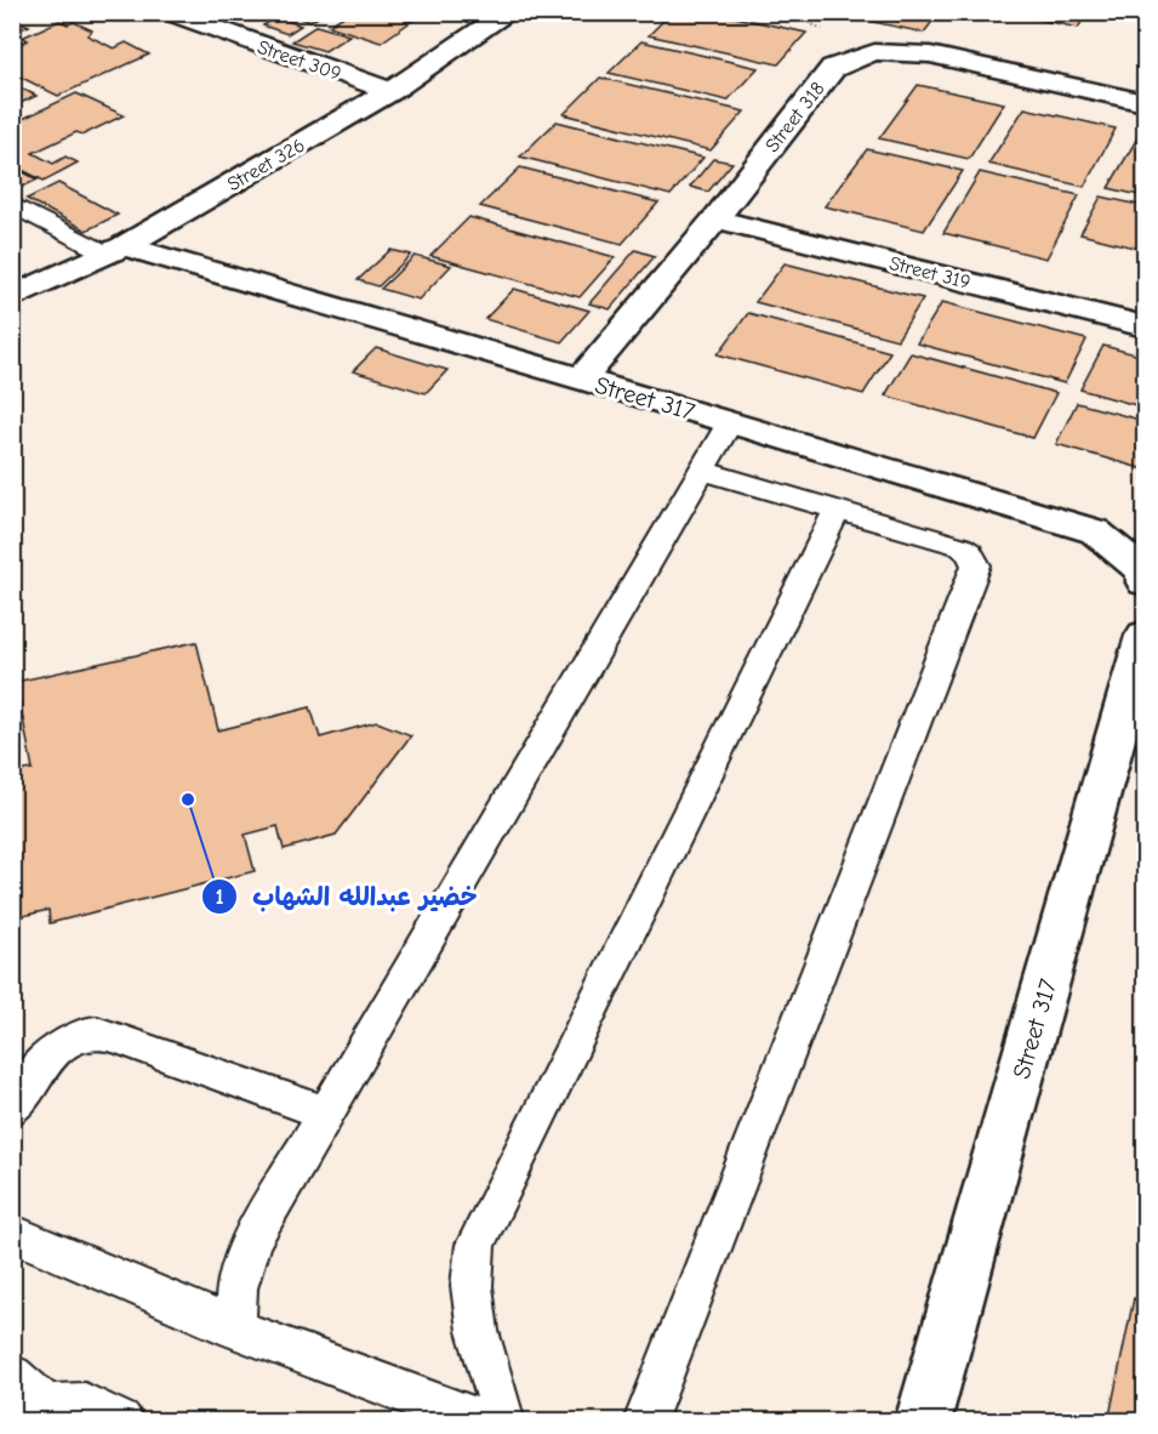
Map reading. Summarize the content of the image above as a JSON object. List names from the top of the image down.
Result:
{
  "streets": {
    "street": [
      "Street 309",
      "Street 318",
      "Street 326",
      "Street 319",
      "Street 317"
    ]
  },
  "crossings": [
    ["Street 309", "Street 326"],
    ["Street 318", "Street 319"],
    ["Street 318", "Street 317"],
    ["Street 326", "Street 317"]
  ],
  "places": ["خضير عبدالله الشهاب"]
}
